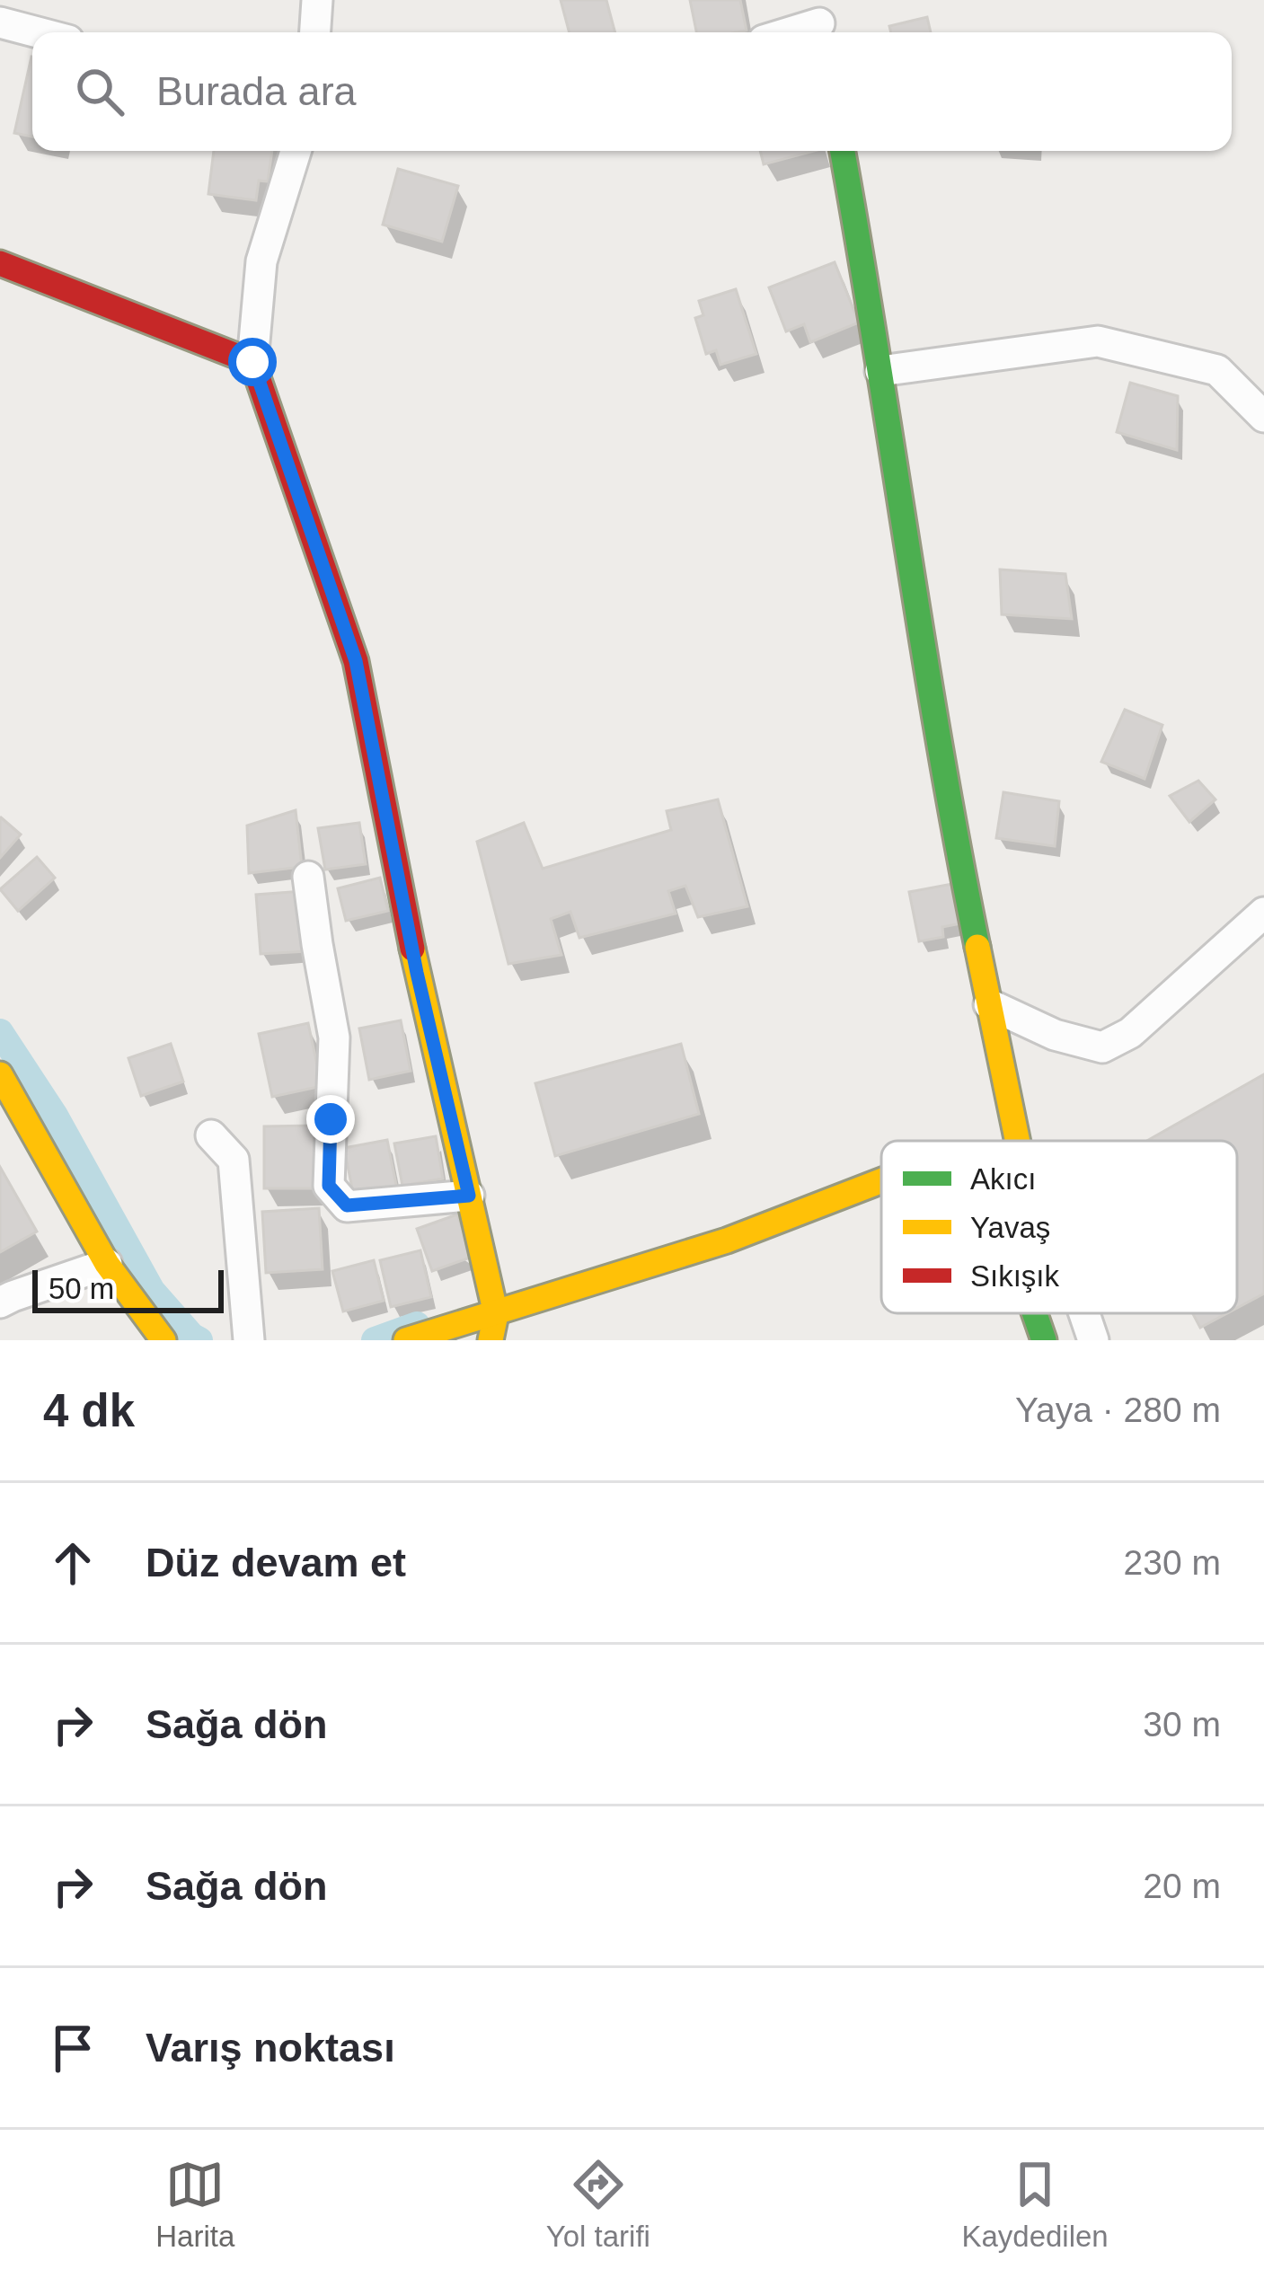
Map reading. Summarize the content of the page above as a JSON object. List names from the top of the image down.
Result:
{
  "legend": ["Akıcı", "Yavaş", "Sıkışık"],
  "scale_bar": "50 m",
  "page": {
    "search": "Burada ara",
    "scale": "50 m",
    "heading": ["4 dk", "Yaya · 280 m"],
    "list": [
      ["Düz devam et", "230 m"],
      ["Sağa dön", "30 m"],
      ["Sağa dön", "20 m"],
      "Varış noktası"
    ],
    "nav": ["Harita", "Yol tarifi", "Kaydedilen"]
  }
}
